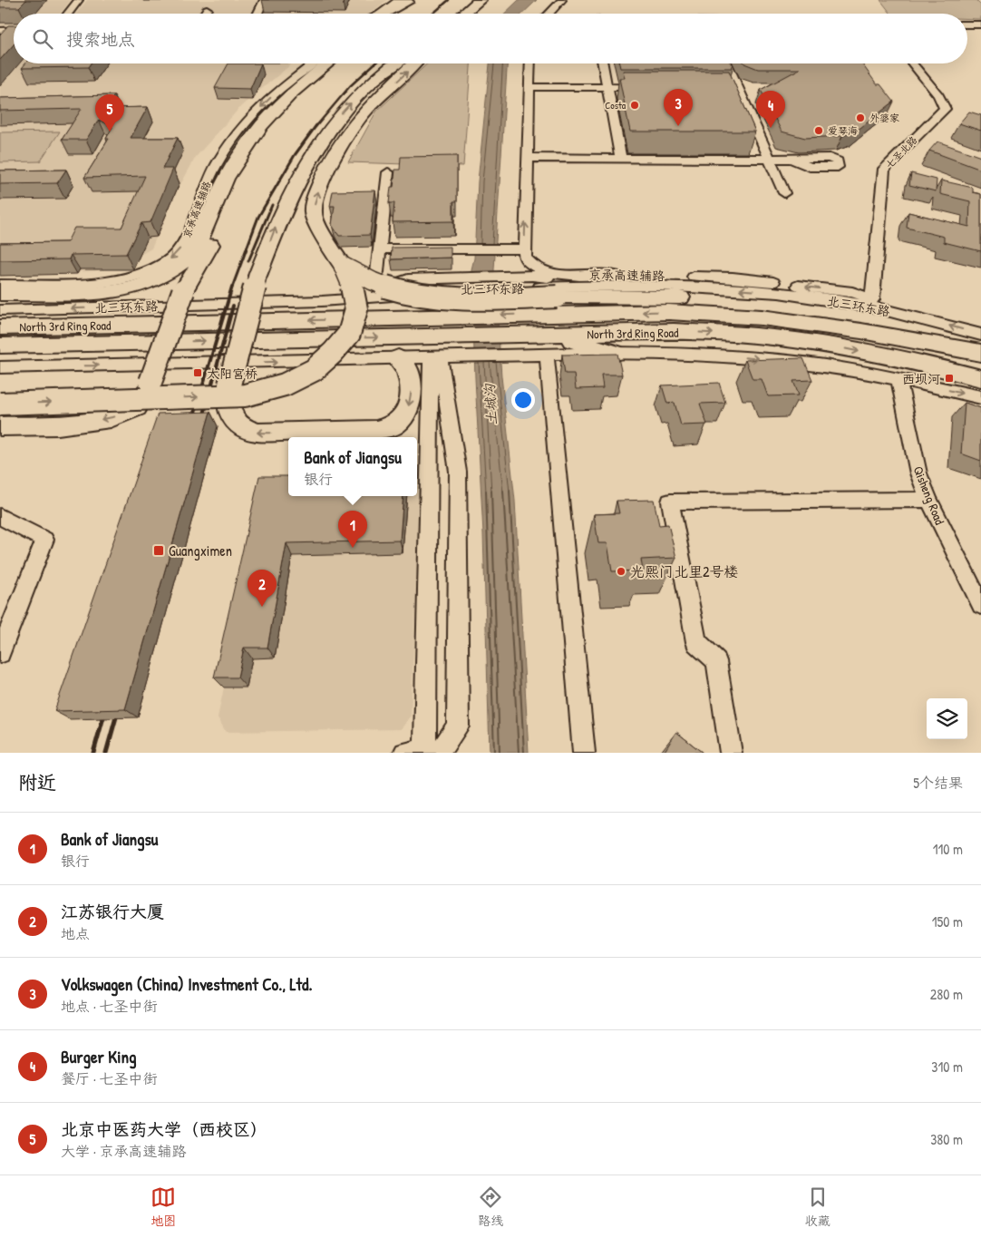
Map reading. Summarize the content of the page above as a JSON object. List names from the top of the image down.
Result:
{
  "streets": {
    "highway": ["北三环东路", "North 3rd Ring Road"],
    "street": ["七圣北路", "京承高速辅路", "Qisheng Road"]
  },
  "crossings": [
    ["七圣北路", "京承高速辅路"],
    ["京承高速辅路", "北三环东路"],
    ["北三环东路", "North 3rd Ring Road"]
  ],
  "water": ["土城沟"],
  "places": {
    "other": [
      "Costa",
      "外婆家",
      "爱琴海",
      "光熙门北里2号楼"
    ],
    "transit": ["太阳宫桥", "西坝河", "Guangximen"]
  },
  "page": {
    "search": "搜索地点",
    "pins": [
      "3",
      "4",
      "5",
      "1",
      "2"
    ],
    "popup": ["Bank of Jiangsu", "银行"],
    "heading": ["附近", "5个结果"],
    "list": [
      {
        "mark": "1",
        "name": "Bank of Jiangsu",
        "note": "银行",
        "value": "110 m"
      },
      {
        "mark": "2",
        "name": "江苏银行大厦",
        "note": "地点",
        "value": "150 m"
      },
      {
        "mark": "3",
        "name": "Volkswagen (China) Investment Co., Ltd.",
        "note": "地点 · 七圣中街",
        "value": "280 m"
      },
      {
        "mark": "4",
        "name": "Burger King",
        "note": "餐厅 · 七圣中街",
        "value": "310 m"
      },
      {
        "mark": "5",
        "name": "北京中医药大学（西校区）",
        "note": "大学 · 京承高速辅路",
        "value": "380 m"
      }
    ],
    "nav": ["地图", "路线", "收藏"]
  }
}
